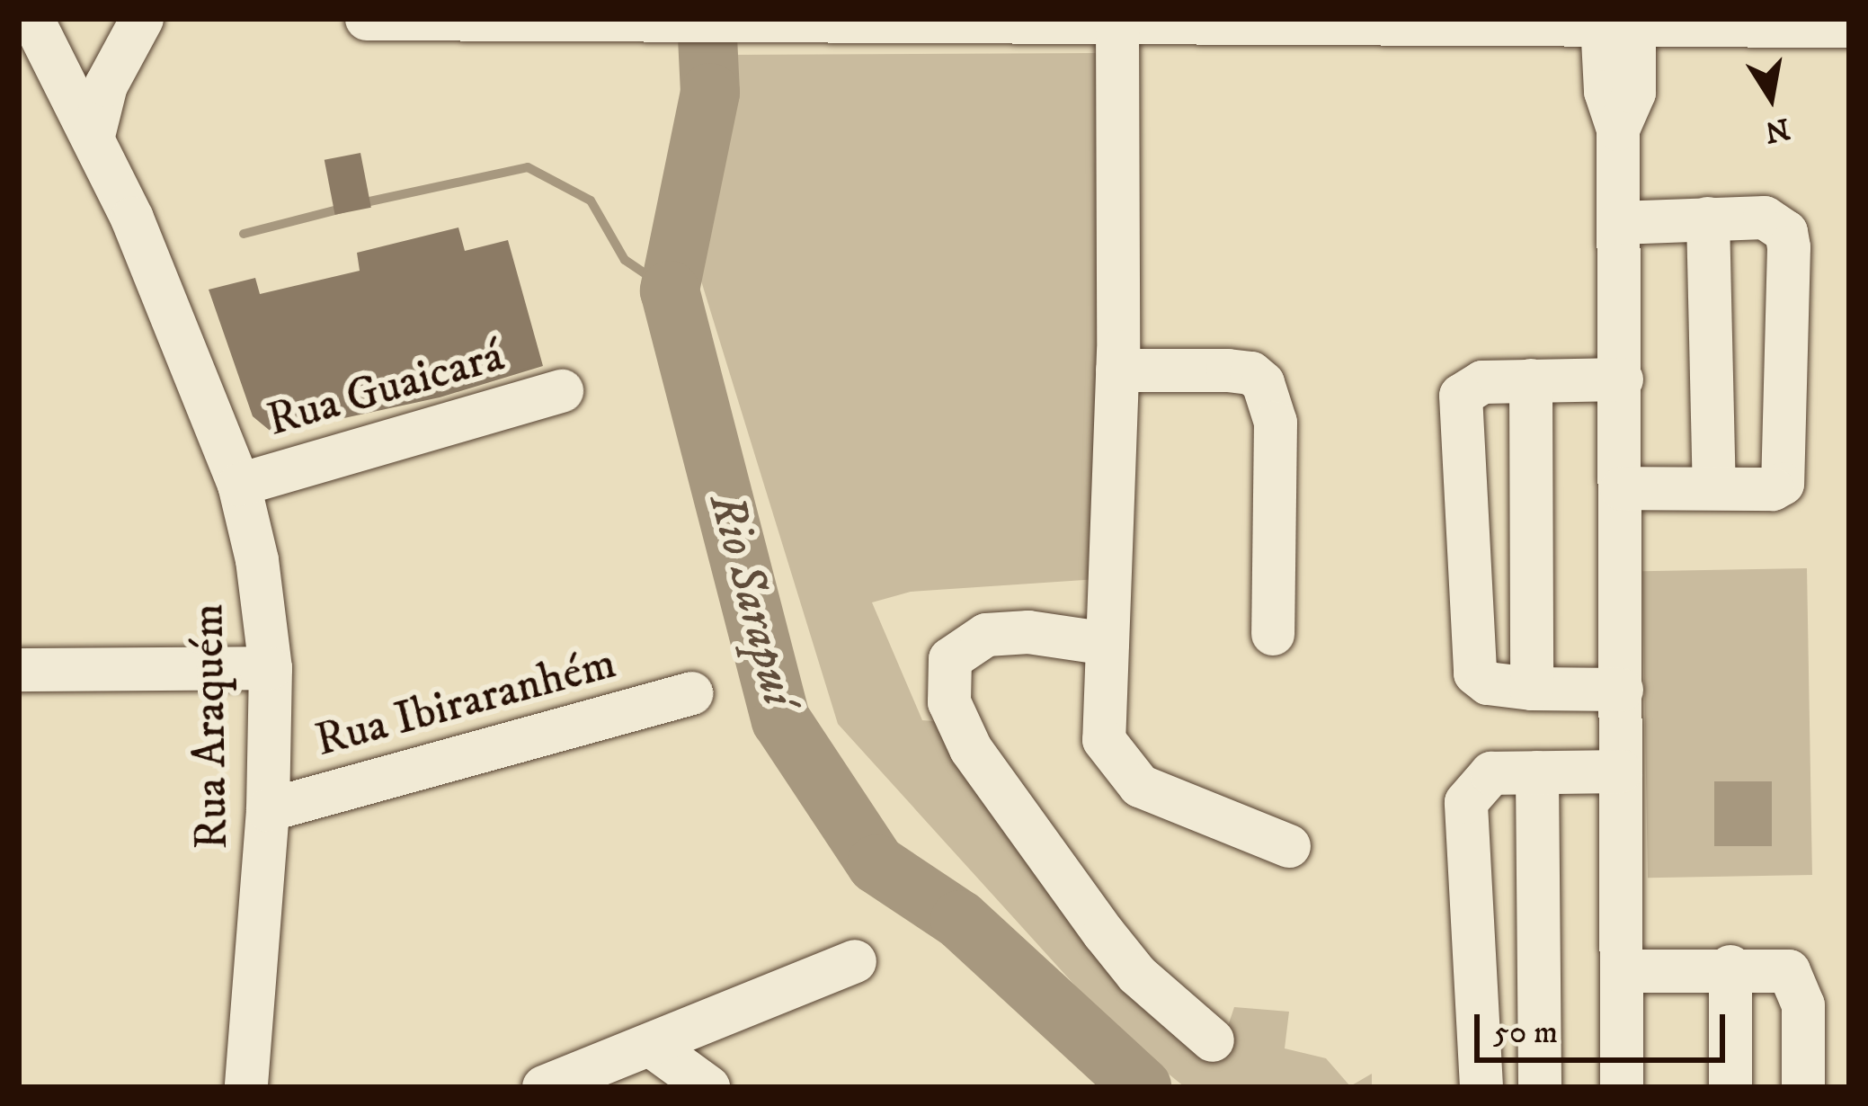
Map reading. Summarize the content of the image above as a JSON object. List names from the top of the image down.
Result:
{
  "streets": {
    "street": ["Rua Guaicará", "Rua Ibiraranhém", "Rua Araquém"]
  },
  "crossings": [
    ["Rua Guaicará", "Rua Araquém"],
    ["Rua Ibiraranhém", "Rua Araquém"]
  ],
  "water": ["Rio Sarapuí"],
  "scale_bar": "50 m",
  "north": "bottom"
}
